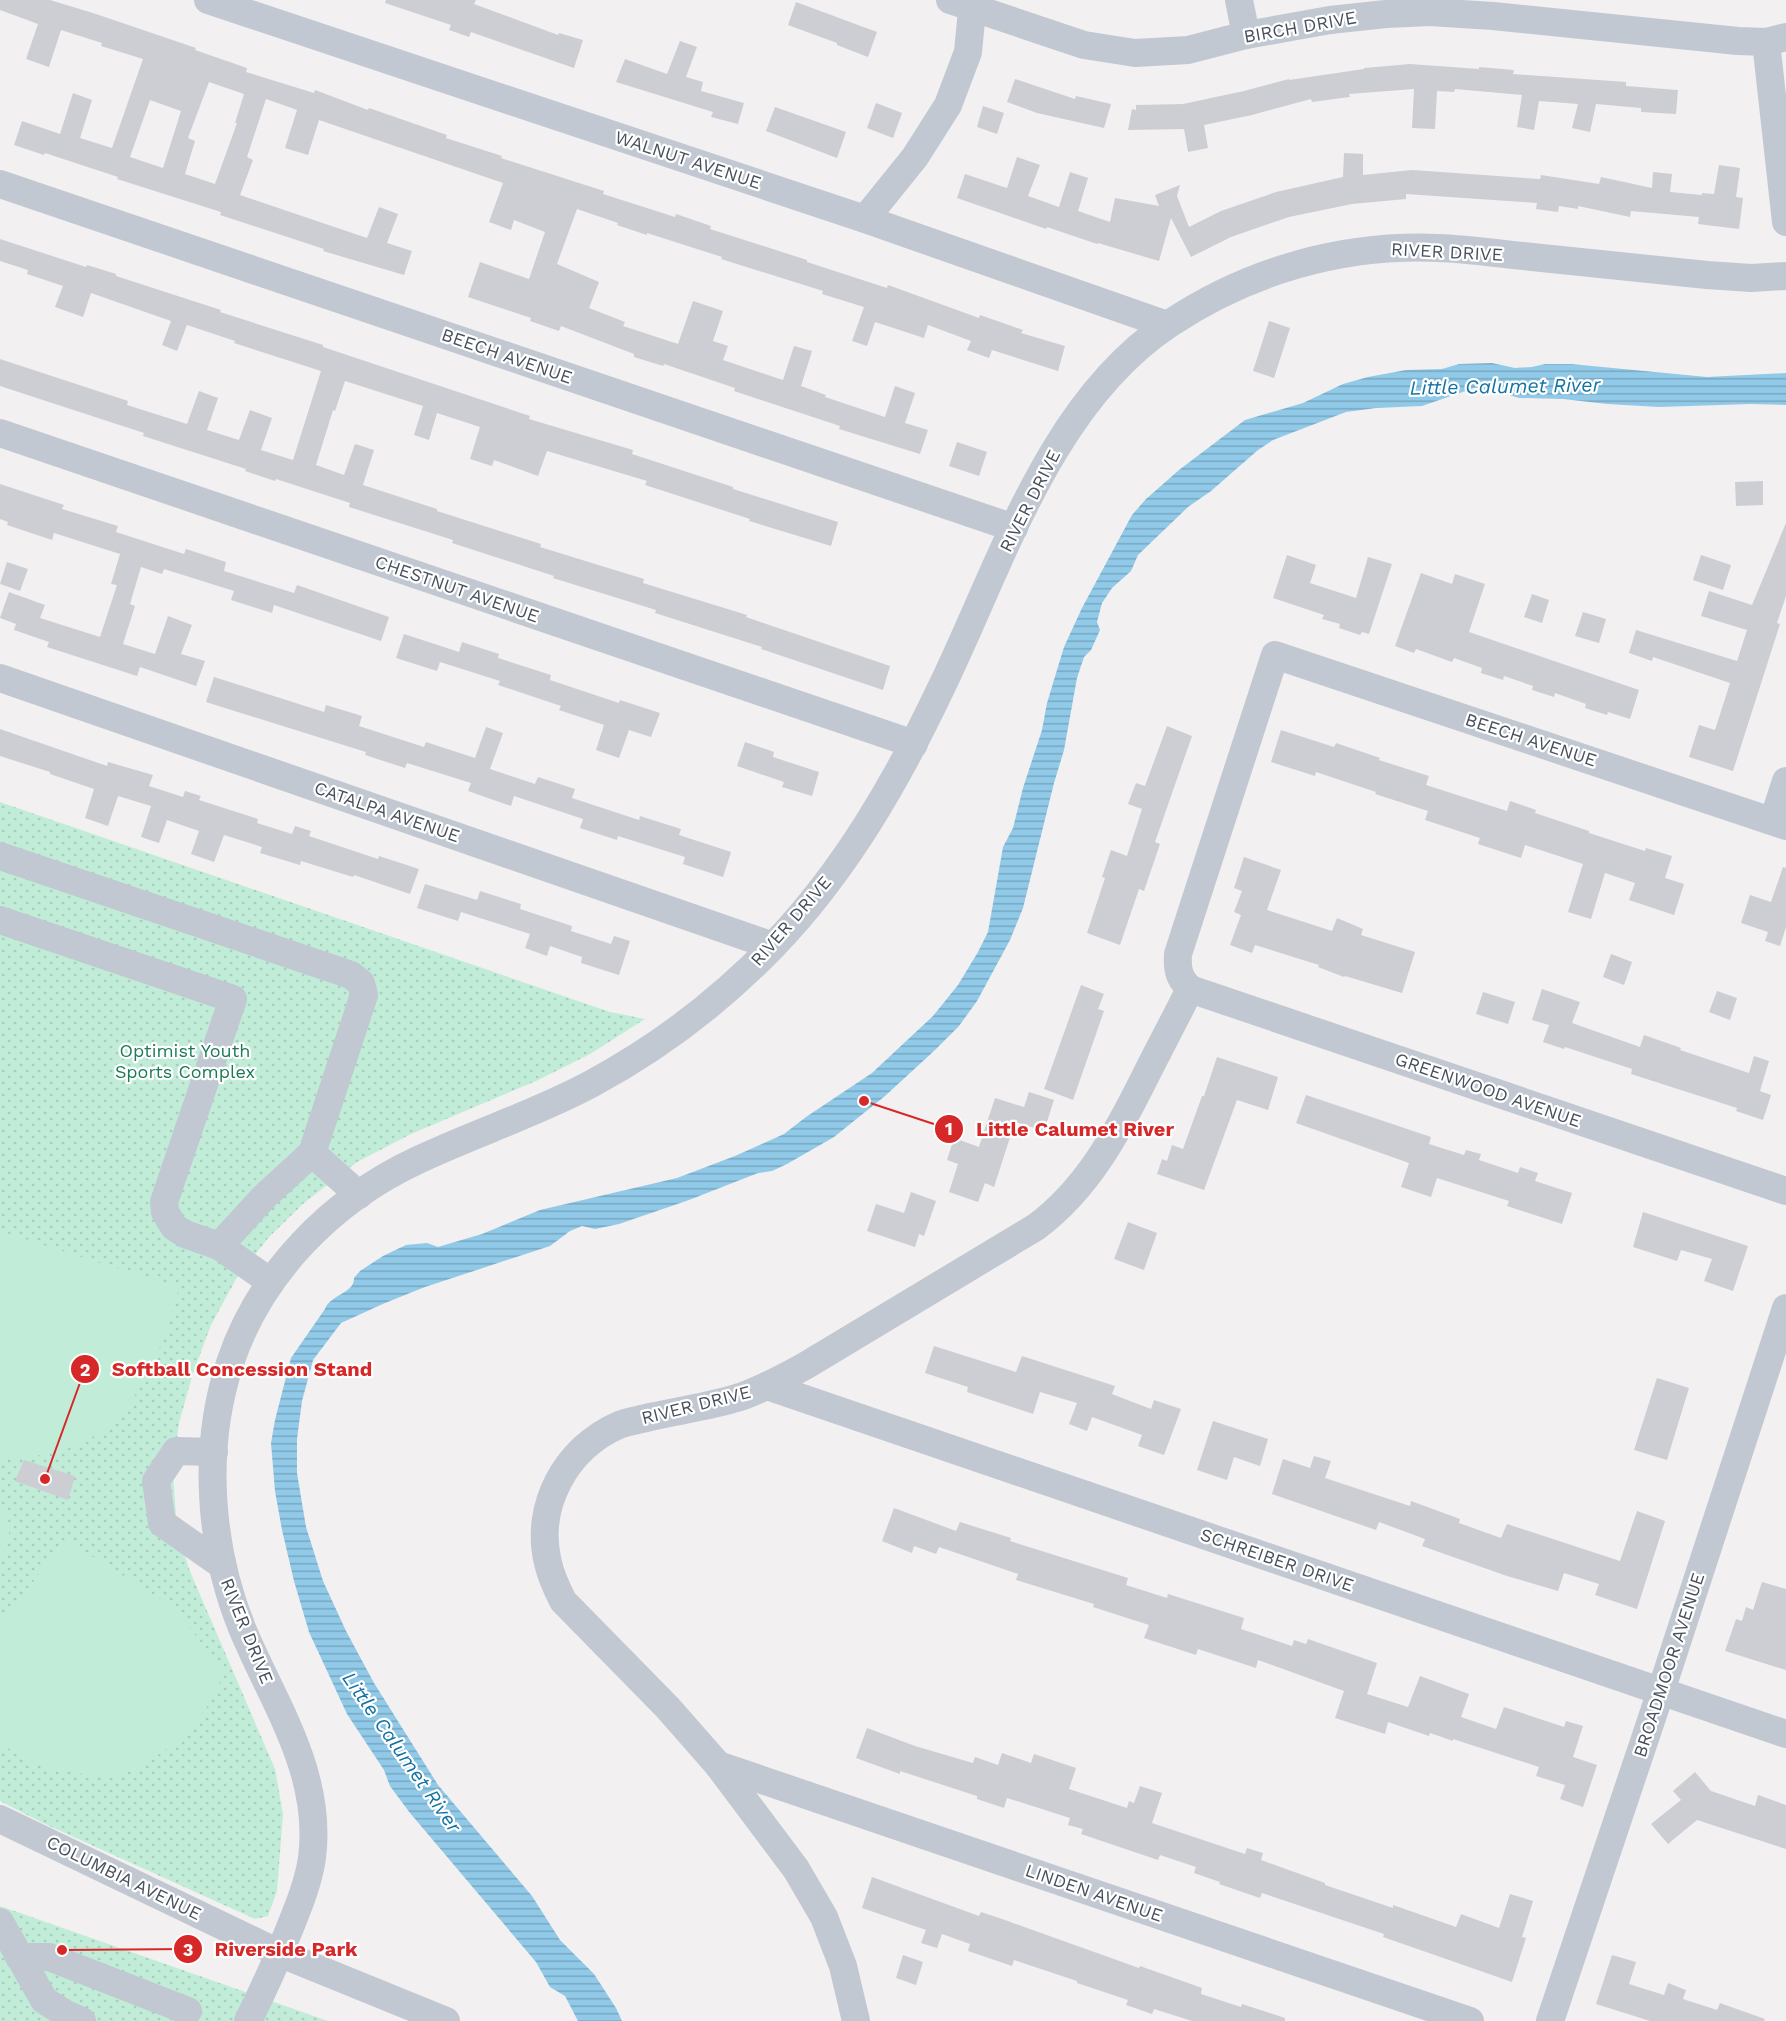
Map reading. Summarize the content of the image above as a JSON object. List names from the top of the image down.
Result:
{
  "streets": {
    "street": [
      "BIRCH DRIVE",
      "WALNUT AVENUE",
      "RIVER DRIVE",
      "BEECH AVENUE",
      "CHESTNUT AVENUE",
      "CATALPA AVENUE",
      "GREENWOOD AVENUE",
      "SCHREIBER DRIVE",
      "BROADMOOR AVENUE",
      "COLUMBIA AVENUE",
      "LINDEN AVENUE"
    ]
  },
  "crossings": [
    ["WALNUT AVENUE", "RIVER DRIVE"],
    ["RIVER DRIVE", "BEECH AVENUE"],
    ["RIVER DRIVE", "CHESTNUT AVENUE"],
    ["RIVER DRIVE", "CATALPA AVENUE"],
    ["RIVER DRIVE", "GREENWOOD AVENUE"],
    ["RIVER DRIVE", "SCHREIBER DRIVE"],
    ["RIVER DRIVE", "COLUMBIA AVENUE"],
    ["RIVER DRIVE", "LINDEN AVENUE"],
    ["BEECH AVENUE", "GREENWOOD AVENUE"],
    ["SCHREIBER DRIVE", "BROADMOOR AVENUE"]
  ],
  "water": ["Little Calumet River"],
  "parks": ["Optimist Youth Sports Complex"],
  "places": ["Little Calumet River", "Softball Concession Stand", "Riverside Park"]
}
